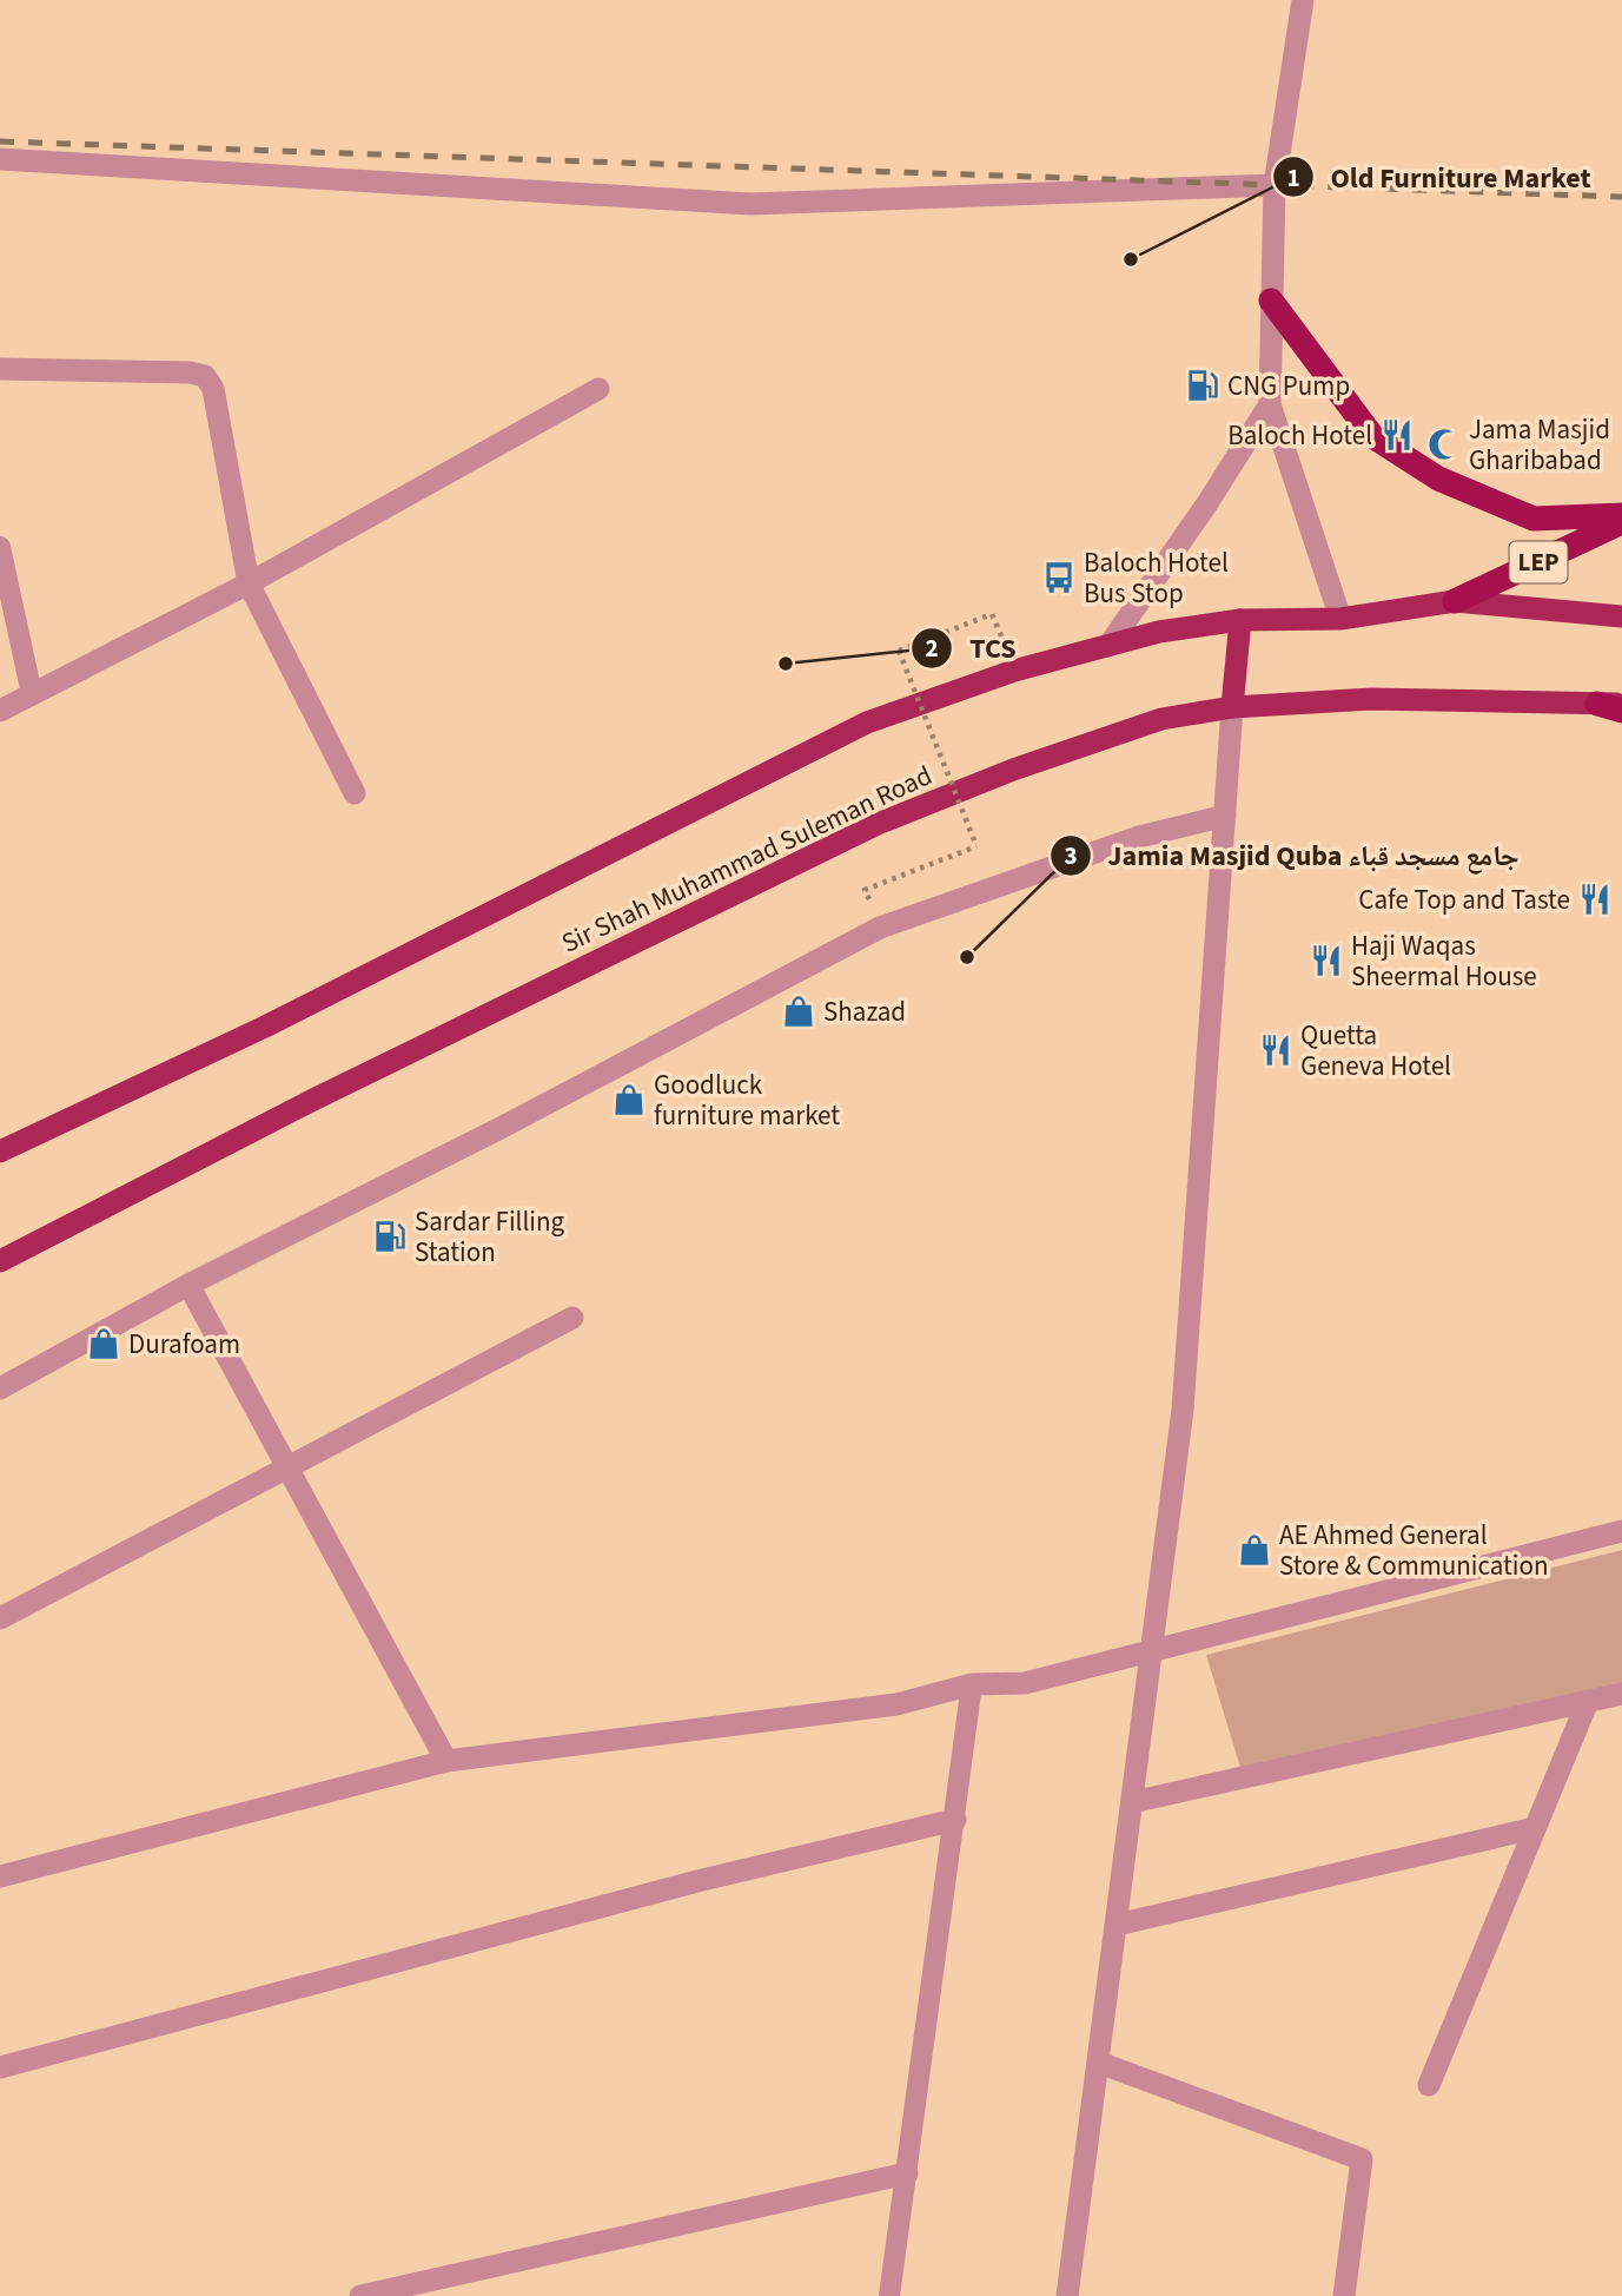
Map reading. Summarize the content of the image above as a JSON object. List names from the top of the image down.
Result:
{
  "streets": {
    "highway": ["LEP", "Sir Shah Muhammad Suleman Road"]
  },
  "places": {
    "other": ["Old Furniture Market", "TCS", "Jamia Masjid Quba جامع مسجد قباء"],
    "fuel station": ["CNG Pump", "Sardar Filling Station"],
    "restaurant": [
      "Baloch Hotel",
      "Cafe Top and Taste",
      "Haji Waqas Sheermal House",
      "Quetta Geneva Hotel"
    ],
    "mosque": ["Jama Masjid Gharibabad"],
    "bus stop": ["Baloch Hotel Bus Stop"],
    "shop": [
      "Shazad",
      "Goodluck furniture market",
      "Durafoam",
      "AE Ahmed General Store & Communication"
    ]
  }
}
